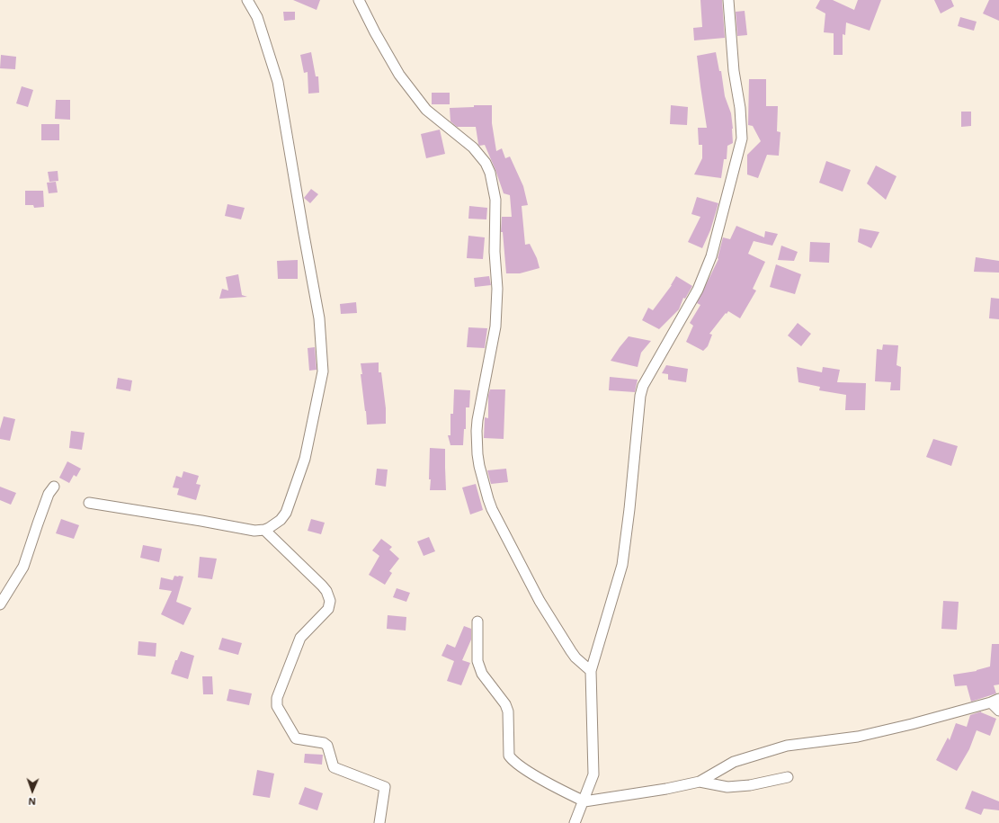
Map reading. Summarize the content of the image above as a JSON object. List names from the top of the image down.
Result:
{
  "north": "bottom"
}
